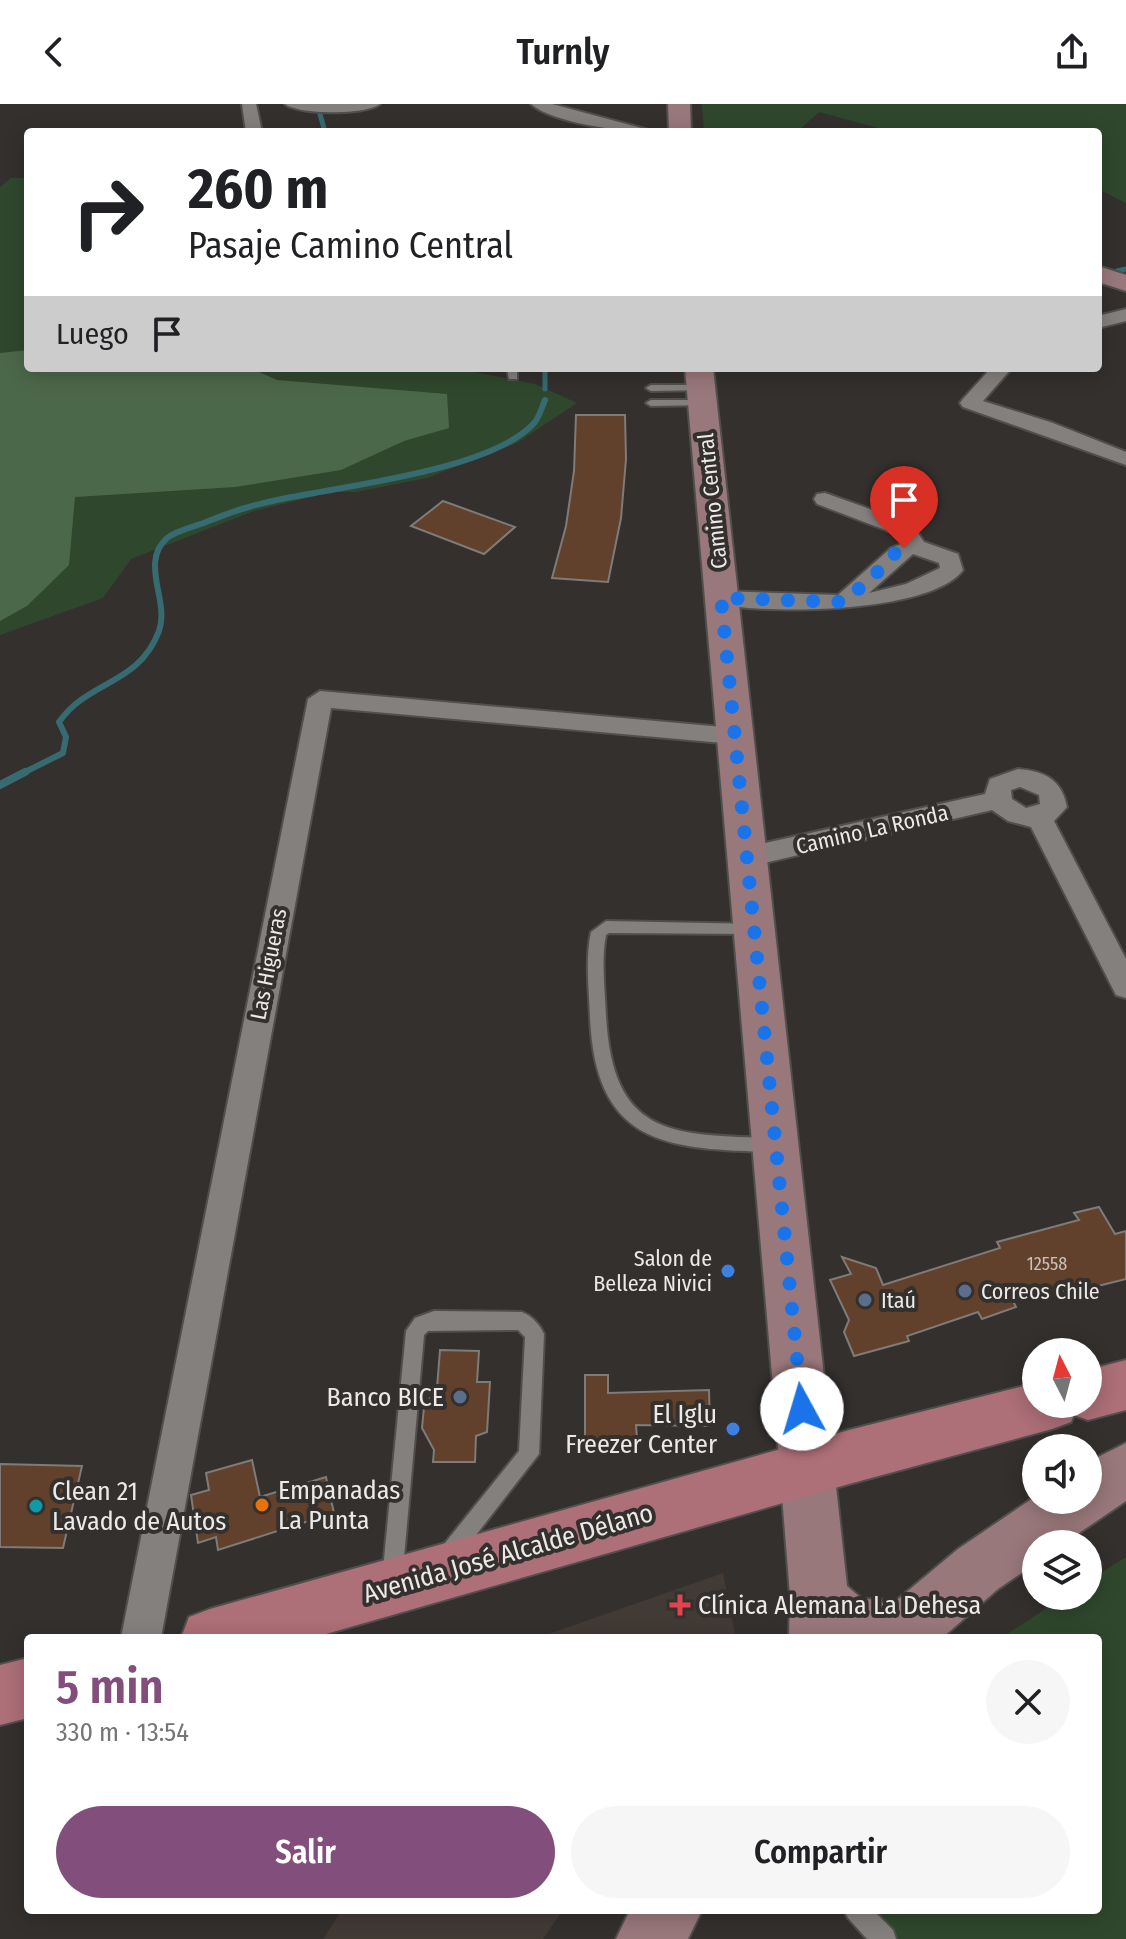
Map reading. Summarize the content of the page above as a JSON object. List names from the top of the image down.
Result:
{
  "streets": {
    "main road": ["Camino Central", "Avenida José Alcalde Délano"],
    "street": ["Camino La Ronda", "Las Higueras"]
  },
  "crossings": [
    ["Camino Central", "Camino La Ronda"],
    ["Camino Central", "Las Higueras"],
    ["Camino Central", "Avenida José Alcalde Délano"]
  ],
  "places": {
    "other": [
      "Salon de Belleza Nivici",
      "Correos Chile",
      "Itaú",
      "Banco BICE",
      "El Iglu Freezer Center",
      "Empanadas La Punta",
      "Clean 21 Lavado de Autos"
    ],
    "health": ["Clínica Alemana La Dehesa"]
  },
  "house_numbers": ["12558"],
  "north": "top",
  "page": {
    "header": "Turnly",
    "turn": ["260 m", "Pasaje Camino Central"],
    "then": "Luego",
    "heading": ["5 min", "330 m · 13:54"],
    "buttons": ["Salir", "Compartir"]
  }
}
